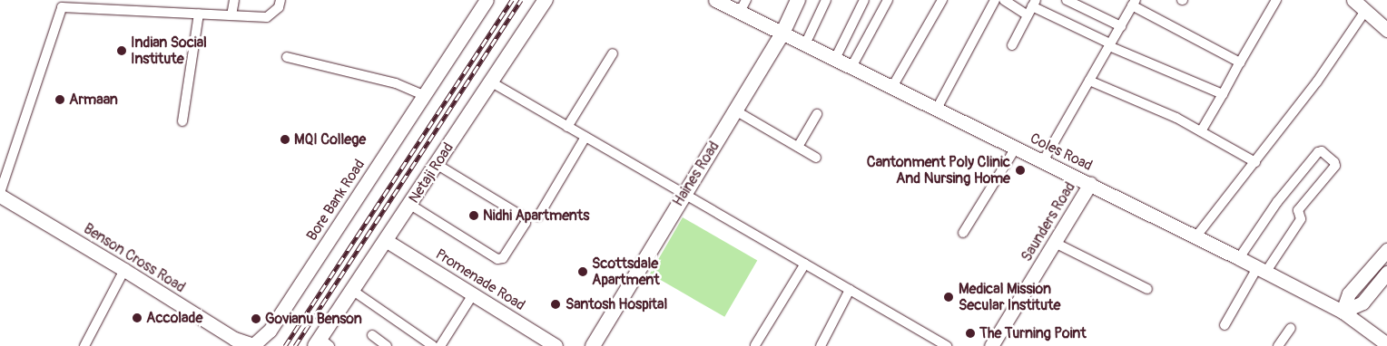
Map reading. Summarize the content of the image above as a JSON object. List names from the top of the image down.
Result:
{
  "streets": {
    "main road": ["Netaji Road", "Haines Road"],
    "street": [
      "Coles Road",
      "Bore Bank Road",
      "Saunders Road",
      "Benson Cross Road",
      "Promenade Road"
    ]
  },
  "crossings": [
    ["Coles Road", "Haines Road"],
    ["Coles Road", "Saunders Road"],
    ["Netaji Road", "Promenade Road"],
    ["Bore Bank Road", "Benson Cross Road"]
  ],
  "places": [
    "Indian Social Institute",
    "Armaan",
    "MQI College",
    "Cantonment Poly Clinic And Nursing Home",
    "Nidhi Apartments",
    "Scottsdale Apartment",
    "Medical Mission Secular Institute",
    "Santosh Hospital",
    "Accolade",
    "Govianu Benson",
    "The Turning Point"
  ]
}
